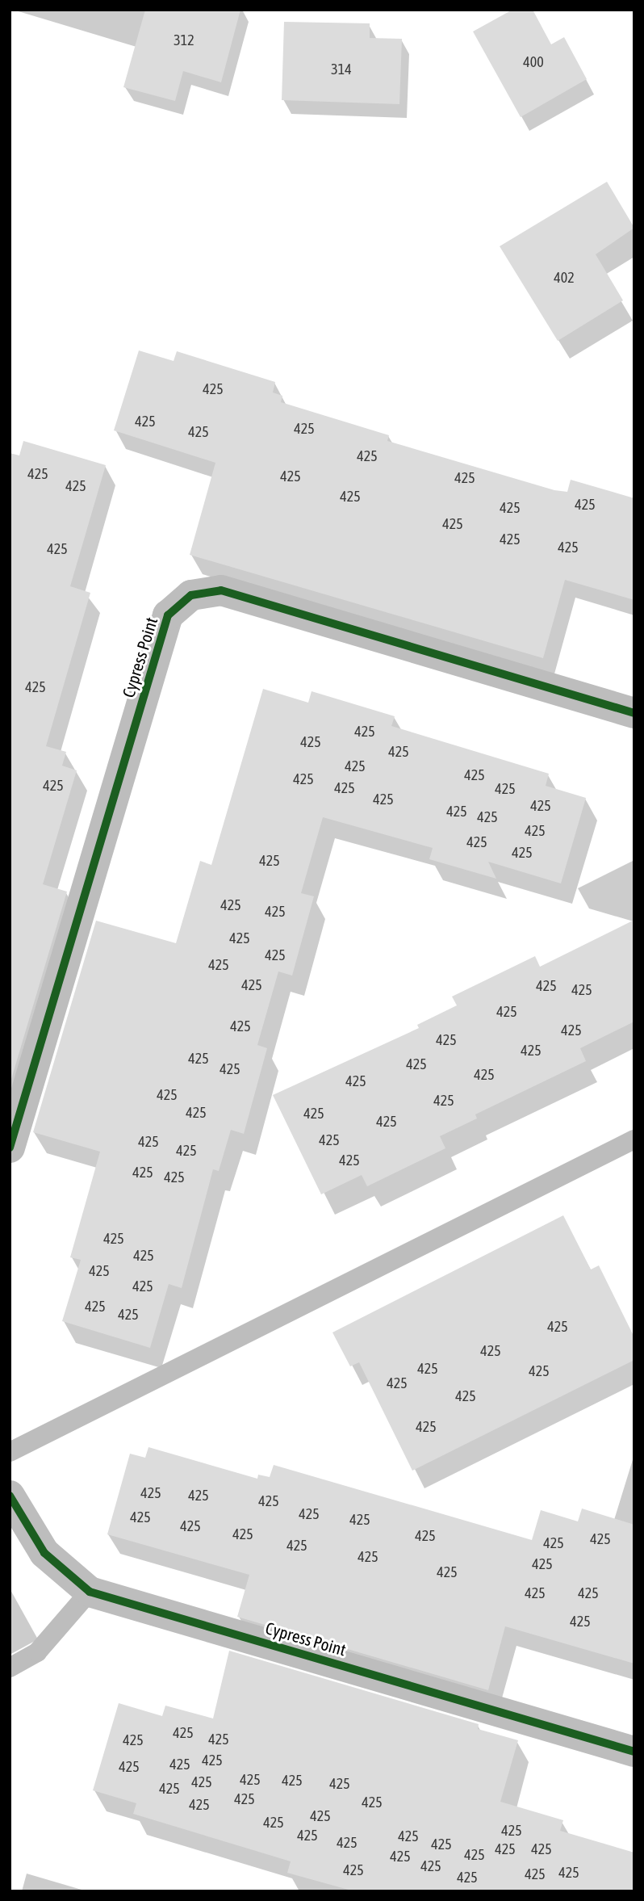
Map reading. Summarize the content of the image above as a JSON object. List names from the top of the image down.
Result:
{
  "streets": {
    "street": ["Cypress Point"]
  },
  "house_numbers": [
    "312",
    "400",
    "314",
    "402",
    "425",
    "425",
    "425",
    "425",
    "425",
    "425",
    "425",
    "425",
    "425",
    "425",
    "425",
    "425",
    "425",
    "425",
    "425",
    "425",
    "425",
    "425",
    "425",
    "425",
    "425",
    "425",
    "425",
    "425",
    "425",
    "425",
    "425",
    "425",
    "425",
    "425",
    "425",
    "425",
    "425",
    "425",
    "425",
    "425",
    "425",
    "425",
    "425",
    "425",
    "425",
    "425",
    "425",
    "425",
    "425",
    "425",
    "425",
    "425",
    "425",
    "425",
    "425",
    "425",
    "425",
    "425",
    "425",
    "425",
    "425",
    "425",
    "425",
    "425",
    "425",
    "425",
    "425",
    "425",
    "425",
    "425",
    "425",
    "425",
    "425",
    "425",
    "425",
    "425",
    "425",
    "425",
    "425",
    "425",
    "425",
    "425",
    "425",
    "425",
    "425",
    "425",
    "425",
    "425",
    "425",
    "425",
    "425",
    "425",
    "425",
    "425",
    "425",
    "425",
    "425",
    "425",
    "425",
    "425",
    "425",
    "425",
    "425",
    "425",
    "425",
    "425",
    "425",
    "425",
    "425",
    "425",
    "425",
    "425",
    "425",
    "425",
    "425",
    "425",
    "425",
    "425",
    "425",
    "425",
    "425",
    "425",
    "425",
    "425",
    "425",
    "425",
    "425",
    "425"
  ]
}
